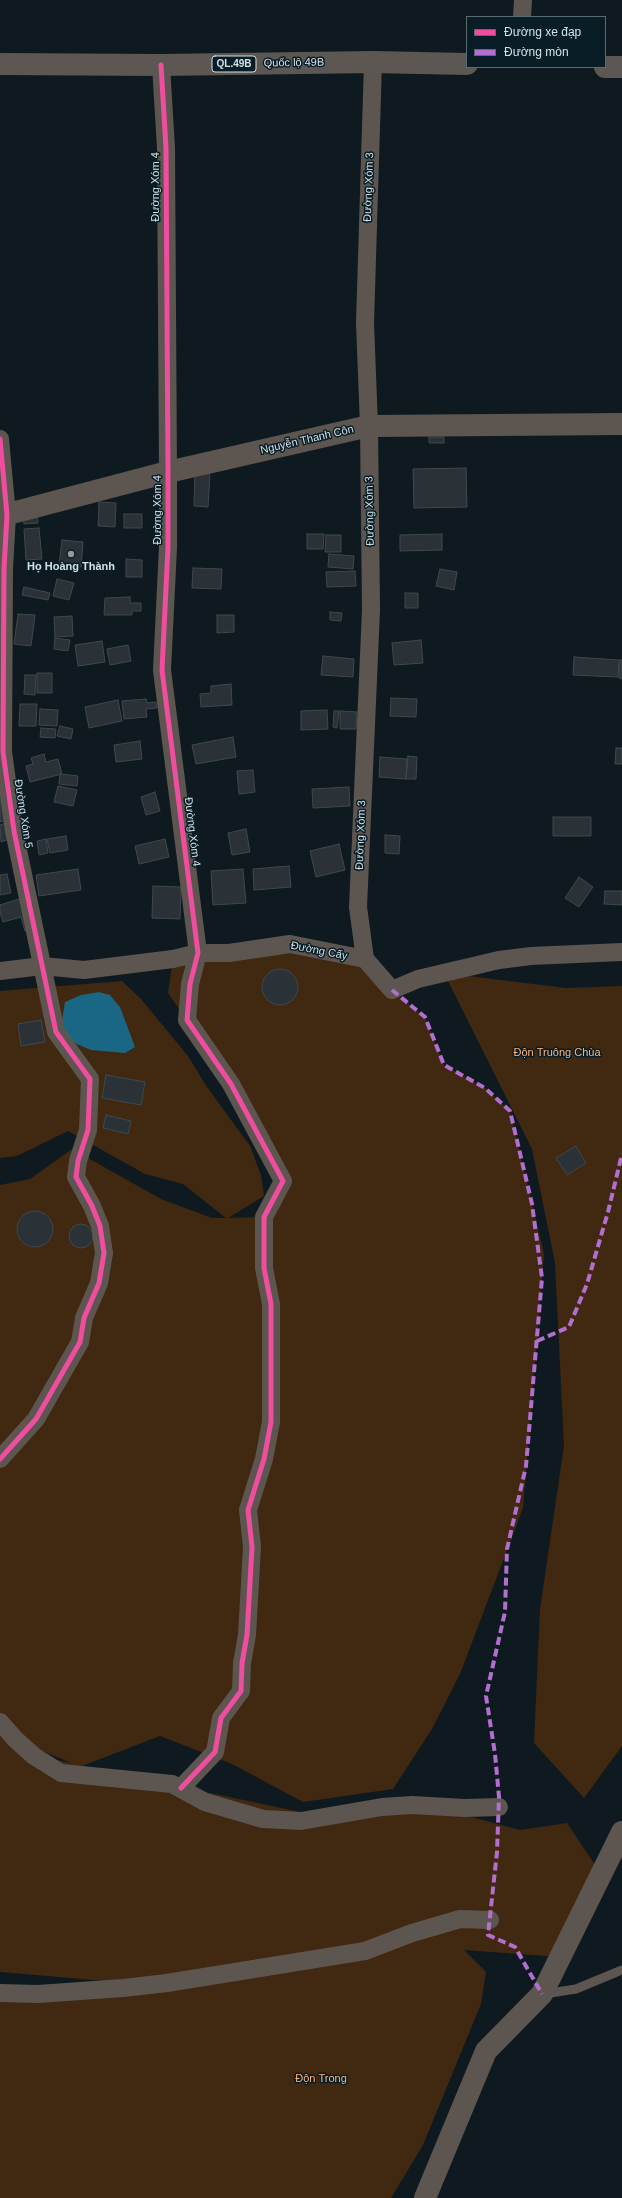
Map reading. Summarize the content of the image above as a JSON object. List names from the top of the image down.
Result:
{
  "streets": {
    "main road": ["Quốc lộ 49B", "QL.49B"],
    "street": [
      "Đường Xóm 4",
      "Đường Xóm 3",
      "Nguyễn Thanh Côn",
      "Đường Xóm 5",
      "Đường Cấy"
    ]
  },
  "crossings": [
    ["Quốc lộ 49B", "Đường Xóm 4"],
    ["Quốc lộ 49B", "Đường Xóm 3"],
    ["Đường Xóm 4", "Nguyễn Thanh Côn"],
    ["Đường Xóm 4", "Đường Cấy"],
    ["Đường Xóm 3", "Nguyễn Thanh Côn"],
    ["Đường Xóm 3", "Đường Cấy"],
    ["Nguyễn Thanh Côn", "Đường Xóm 5"],
    ["Đường Xóm 5", "Đường Cấy"]
  ],
  "parks": ["Độn Truông Chùa", "Độn Trong"],
  "places": ["Họ Hoàng Thành"],
  "legend": ["Đường xe đạp", "Đường mòn"]
}
